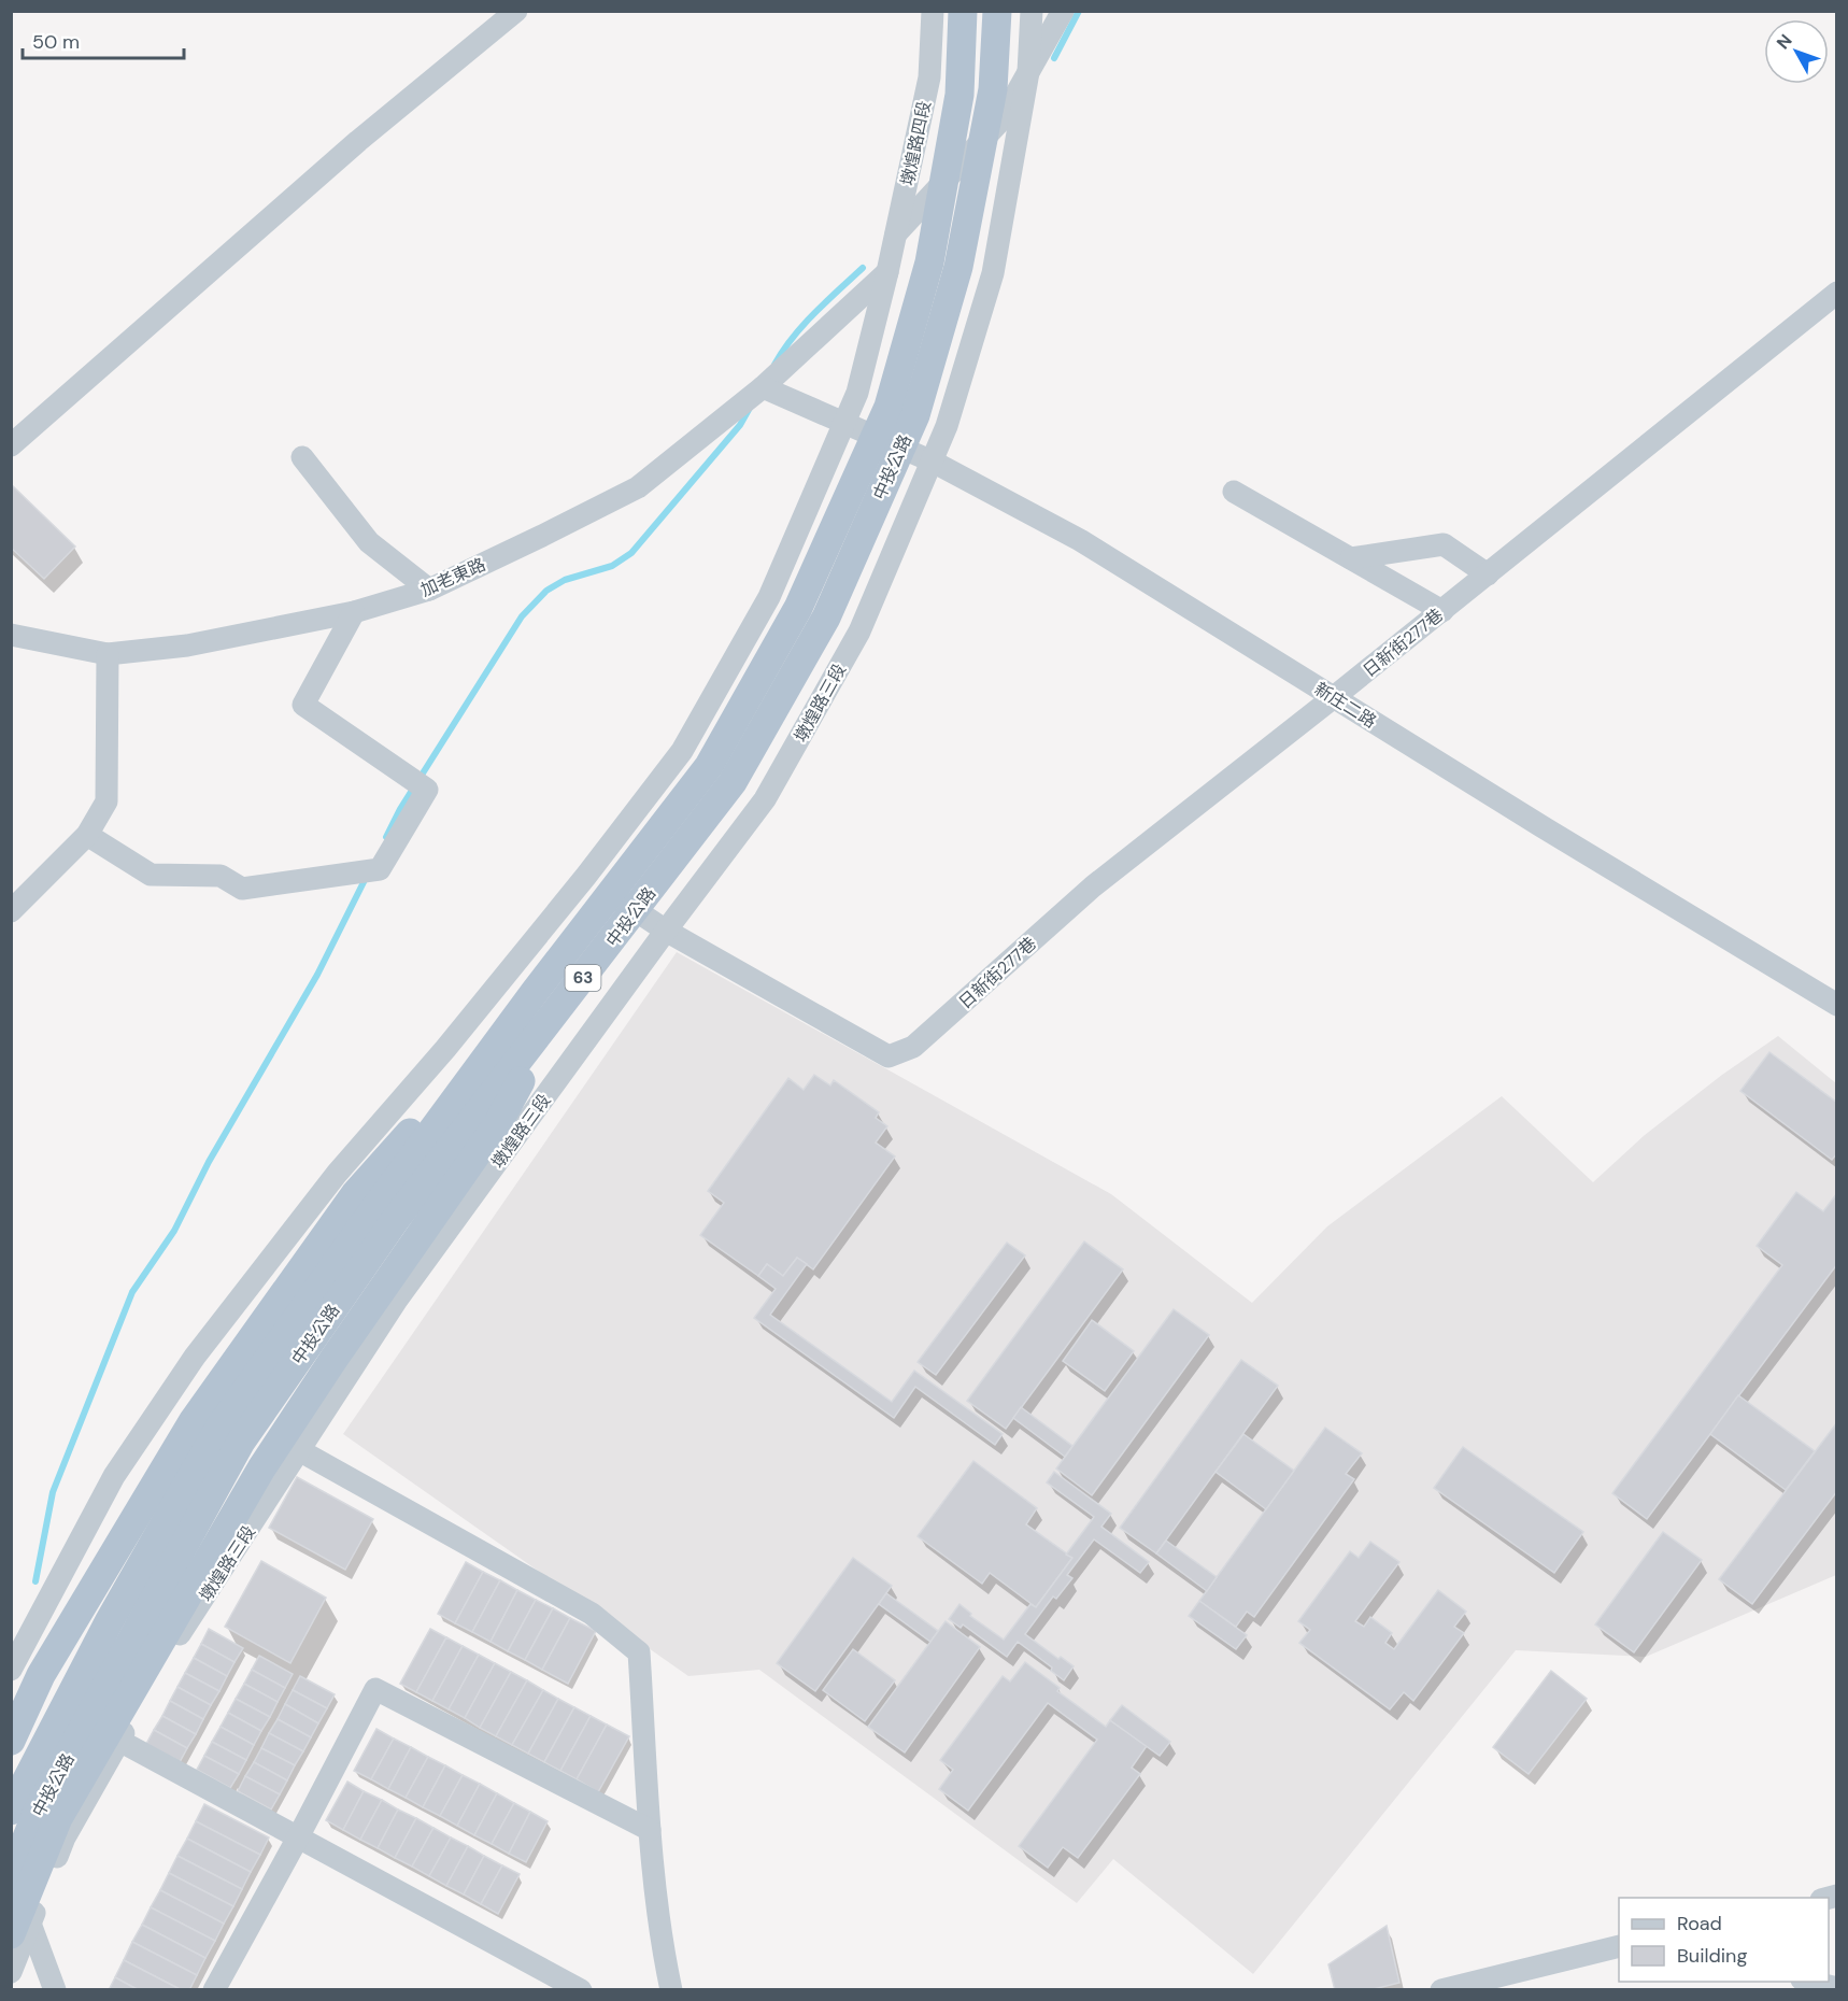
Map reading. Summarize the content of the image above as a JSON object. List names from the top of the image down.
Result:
{
  "streets": {
    "main road": ["中投公路", "63"],
    "street": [
      "墩煌路四段",
      "加老東路",
      "日新街277巷",
      "墩煌路三段",
      "新庄二路"
    ]
  },
  "crossings": [
    ["墩煌路四段", "加老東路"],
    ["日新街277巷", "墩煌路三段"],
    ["日新街277巷", "新庄二路"],
    ["墩煌路三段", "新庄二路"]
  ],
  "legend": ["Road", "Building"],
  "scale_bar": "50 m",
  "north": "top left"
}
